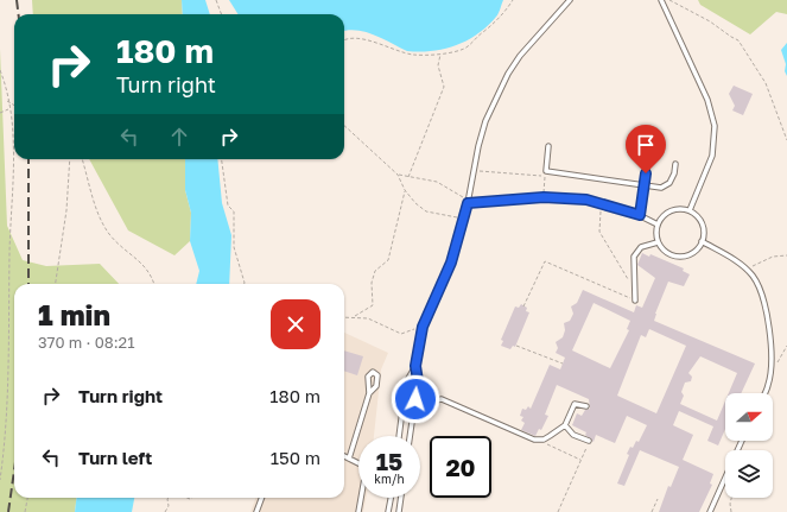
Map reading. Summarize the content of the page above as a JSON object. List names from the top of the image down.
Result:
{
  "north": "right",
  "page": {
    "turn": ["180 m", "Turn right"],
    "heading": ["1 min", "370 m · 08:21"],
    "list": [
      {
        "name": "Turn right",
        "value": "180 m"
      },
      {
        "name": "Turn left",
        "value": "150 m"
      }
    ],
    "speed": "15 km/h",
    "limit": "20"
  }
}
